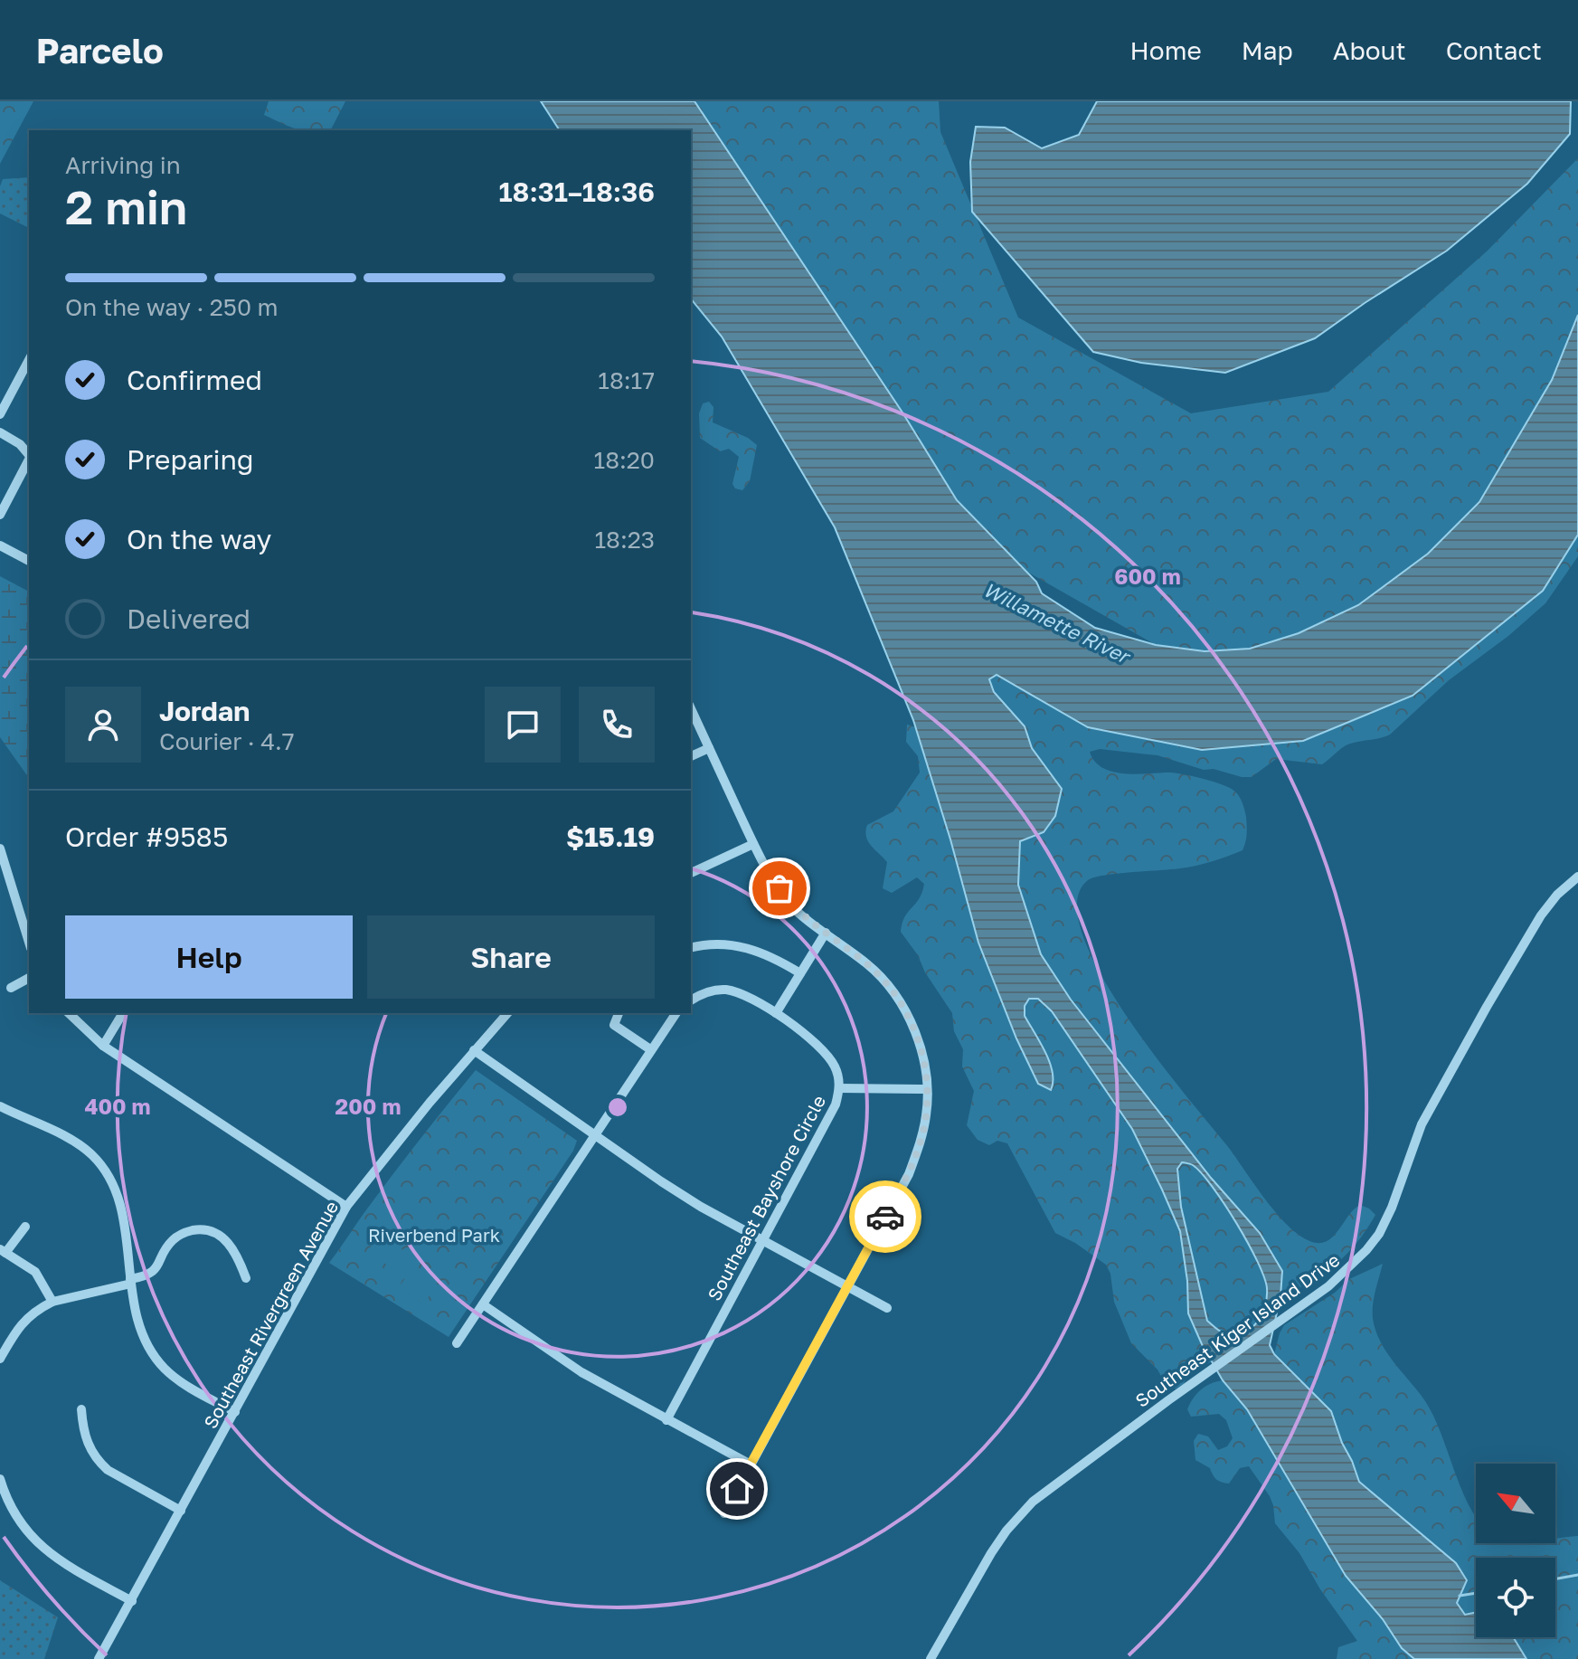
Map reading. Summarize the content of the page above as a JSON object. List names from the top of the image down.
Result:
{
  "streets": {
    "street": ["Southeast Bayshore Circle", "Southeast Rivergreen Avenue", "Southeast Kiger Island Drive"]
  },
  "water": ["Willamette River"],
  "parks": ["Riverbend Park"],
  "north": "top left",
  "page": {
    "header": "Parcelo",
    "nav": [
      "Home",
      "Map",
      "About",
      "Contact"
    ],
    "heading": ["2 min", "Arriving in", "18:31–18:36"],
    "panel": [
      "Jordan",
      "Courier · 4.7",
      "Order #9585",
      "$15.19"
    ],
    "bar": "On the way · 250 m",
    "list": [
      ["Confirmed", "18:17"],
      ["Preparing", "18:20"],
      ["On the way", "18:23"],
      "Delivered"
    ],
    "buttons": ["Help", "Share"]
  },
  "rings": ["600 m", "400 m", "200 m"]
}
